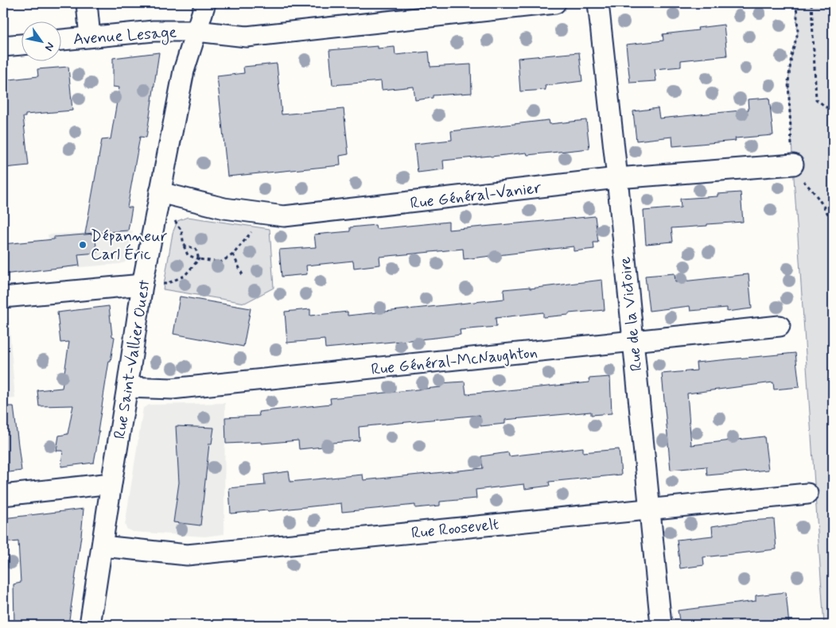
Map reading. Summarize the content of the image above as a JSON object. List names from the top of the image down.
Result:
{
  "streets": {
    "street": [
      "Avenue Lesage",
      "Rue Général-Vanier",
      "Rue de la Victoire",
      "Rue Saint-Vallier Ouest",
      "Rue Général-McNaughton",
      "Rue Roosevelt"
    ]
  },
  "crossings": [
    ["Avenue Lesage", "Rue Saint-Vallier Ouest"],
    ["Rue Général-Vanier", "Rue de la Victoire"],
    ["Rue Général-Vanier", "Rue Saint-Vallier Ouest"],
    ["Rue de la Victoire", "Rue Général-McNaughton"],
    ["Rue de la Victoire", "Rue Roosevelt"],
    ["Rue Saint-Vallier Ouest", "Rue Général-McNaughton"],
    ["Rue Saint-Vallier Ouest", "Rue Roosevelt"]
  ],
  "places": ["Dépanneur Carl Éric"],
  "north": "bottom right"
}
